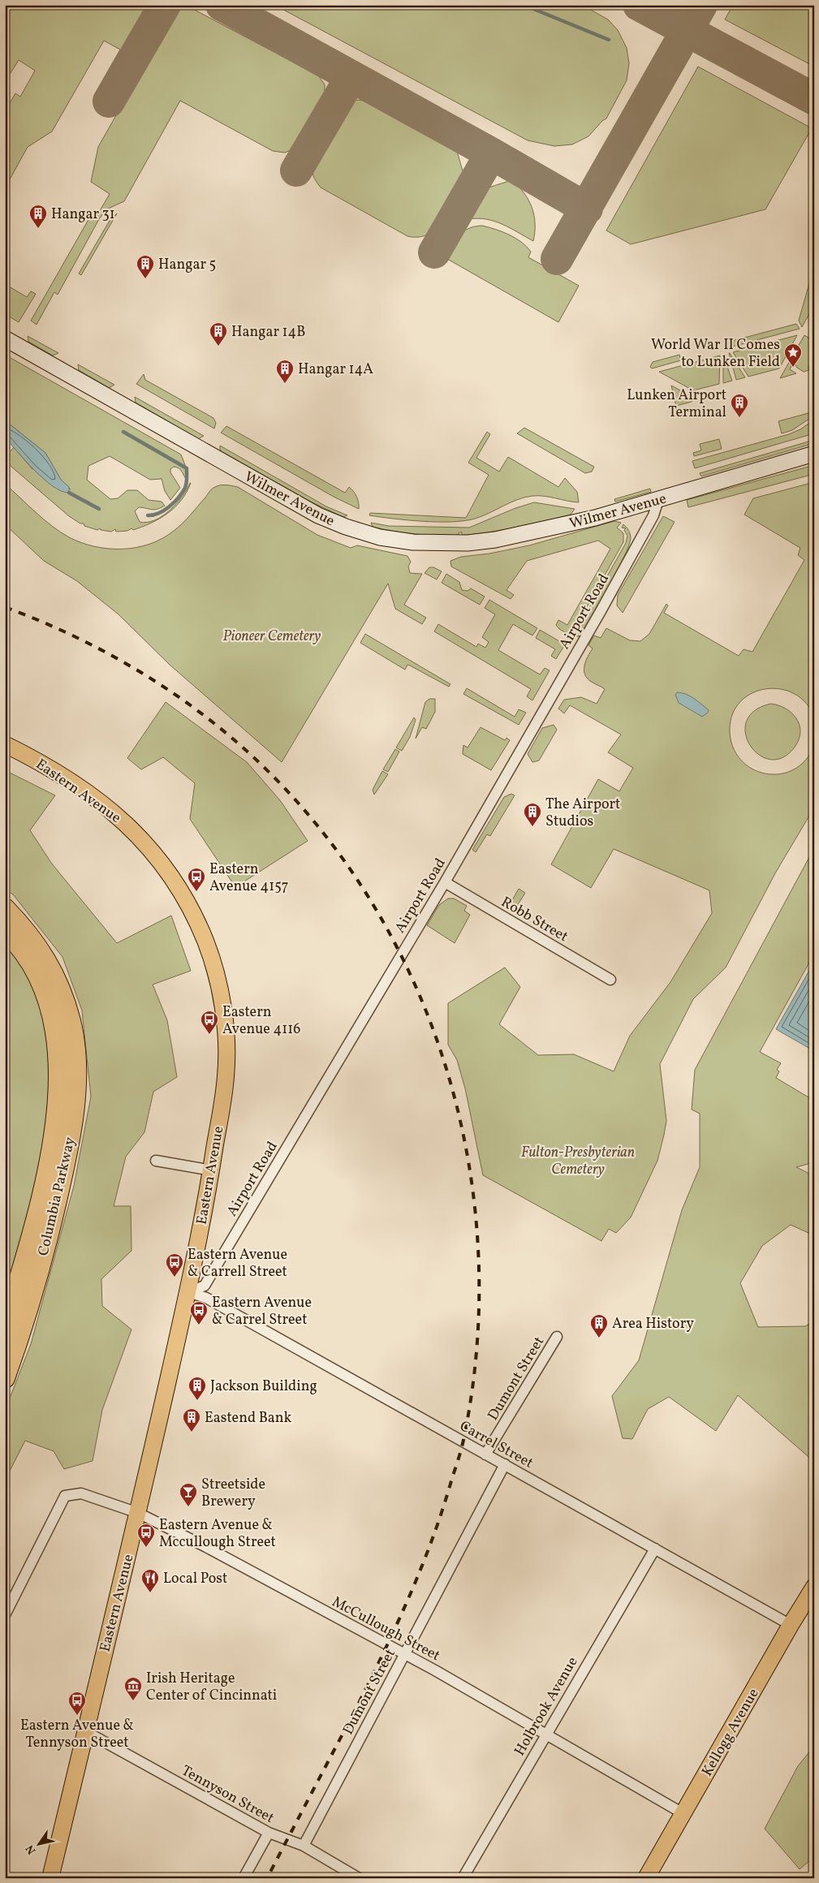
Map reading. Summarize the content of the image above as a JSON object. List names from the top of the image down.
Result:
{
  "streets": {
    "highway": ["Columbia Parkway"],
    "main road": ["Eastern Avenue", "Kellogg Avenue"],
    "street": [
      "Wilmer Avenue",
      "Airport Road",
      "Robb Street",
      "Dumont Street",
      "Carrel Street",
      "McCullough Street",
      "Holbrook Avenue",
      "Tennyson Street"
    ]
  },
  "crossings": [
    ["Wilmer Avenue", "Airport Road"],
    ["Airport Road", "Eastern Avenue"],
    ["Airport Road", "Robb Street"],
    ["Airport Road", "Carrel Street"],
    ["Eastern Avenue", "Carrel Street"],
    ["Eastern Avenue", "McCullough Street"],
    ["Eastern Avenue", "Tennyson Street"],
    ["Dumont Street", "Carrel Street"],
    ["Dumont Street", "McCullough Street"],
    ["Dumont Street", "Tennyson Street"],
    ["Carrel Street", "Holbrook Avenue"],
    ["Carrel Street", "Kellogg Avenue"],
    ["McCullough Street", "Holbrook Avenue"],
    ["McCullough Street", "Kellogg Avenue"]
  ],
  "parks": ["Pioneer Cemetery", "Fulton-Presbyterian Cemetery"],
  "places": {
    "building": [
      "Hangar 31",
      "Hangar 5",
      "Hangar 14B",
      "Hangar 14A",
      "Lunken Airport Terminal",
      "The Airport Studios",
      "Area History",
      "Jackson Building",
      "Eastend Bank"
    ],
    "place": ["World War II Comes to Lunken Field"],
    "bus stop": [
      "Eastern Avenue 4157",
      "Eastern Avenue 4116",
      "Eastern Avenue & Carrell Street",
      "Eastern Avenue & Carrel Street",
      "Eastern Avenue & Mccullough Street",
      "Eastern Avenue & Tennyson Street"
    ],
    "bar": ["Streetside Brewery"],
    "restaurant": ["Local Post"],
    "museum": ["Irish Heritage Center of Cincinnati"]
  },
  "north": "bottom left"
}
